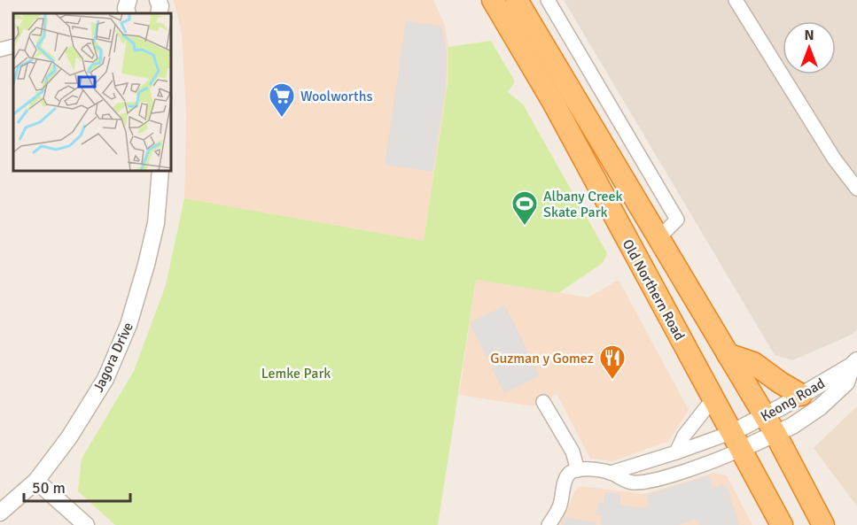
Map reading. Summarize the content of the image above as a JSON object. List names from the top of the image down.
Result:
{
  "streets": {
    "highway": ["Old Northern Road"],
    "street": ["Jagora Drive", "Keong Road"]
  },
  "crossings": [
    ["Old Northern Road", "Keong Road"]
  ],
  "parks": ["Lemke Park"],
  "places": {
    "supermarket": ["Woolworths"],
    "sports": ["Albany Creek Skate Park"],
    "restaurant": ["Guzman y Gomez"]
  },
  "scale_bar": "50 m",
  "north": "top"
}
